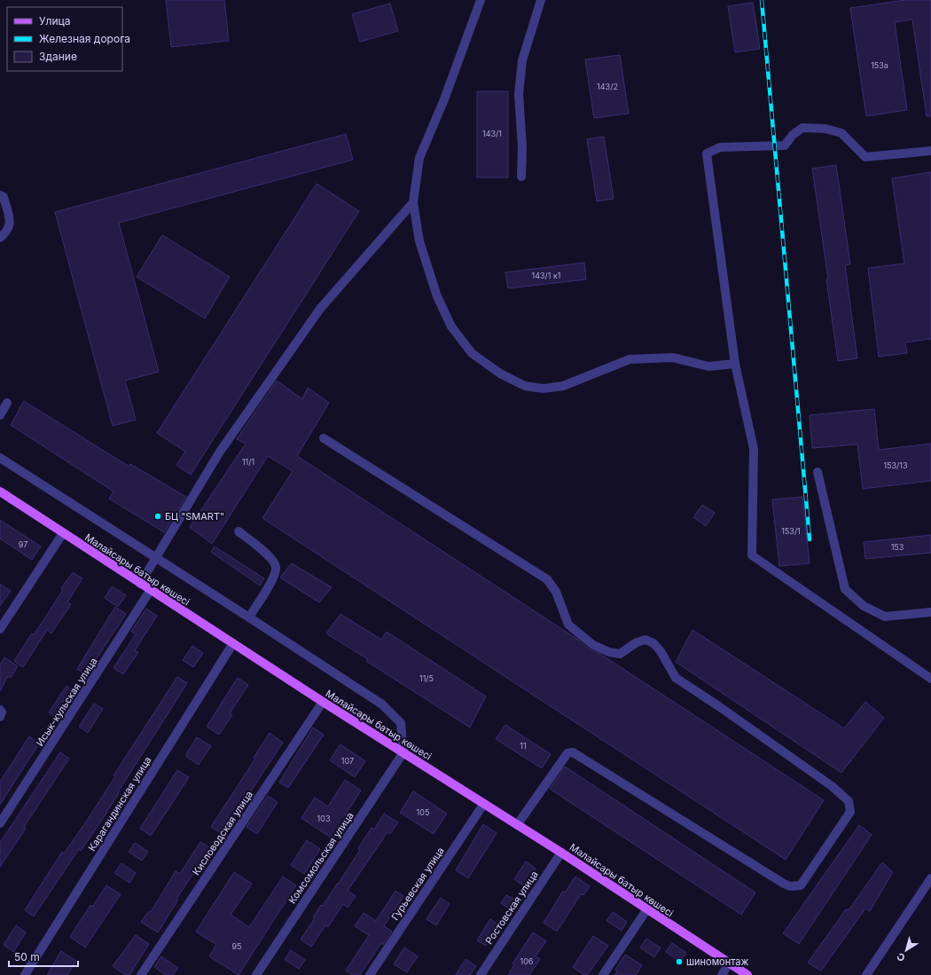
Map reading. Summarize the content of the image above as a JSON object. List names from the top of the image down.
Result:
{
  "streets": {
    "main road": ["Малайсары батыр көшесі"],
    "street": [
      "Исык-кульская улица",
      "Карагандинская улица",
      "Кисловодская улица",
      "Комсомольская улица",
      "Гурьевская улица",
      "Ростовская улица"
    ]
  },
  "crossings": [
    ["Малайсары батыр көшесі", "Исык-кульская улица"],
    ["Малайсары батыр көшесі", "Карагандинская улица"],
    ["Малайсары батыр көшесі", "Кисловодская улица"],
    ["Малайсары батыр көшесі", "Комсомольская улица"],
    ["Малайсары батыр көшесі", "Гурьевская улица"],
    ["Малайсары батыр көшесі", "Ростовская улица"]
  ],
  "places": ["БЦ \"SMART\"", "шиномонтаж"],
  "house_numbers": [
    "153а",
    "143/2",
    "143/1",
    "143/1 к1",
    "11/1",
    "153/13",
    "153/1",
    "97",
    "153",
    "11/5",
    "11",
    "107",
    "105",
    "103",
    "95",
    "106"
  ],
  "legend": ["Улица", "Железная дорога", "Здание"],
  "scale_bar": "50 m",
  "north": "bottom left"
}
